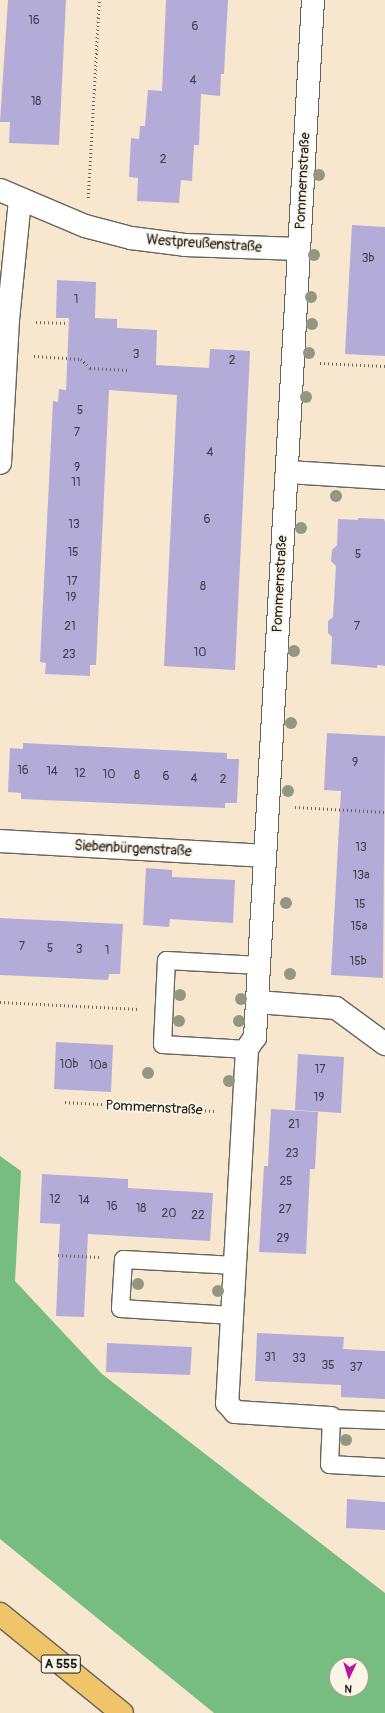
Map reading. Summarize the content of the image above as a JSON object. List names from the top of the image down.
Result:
{
  "streets": {
    "highway": ["A 555"],
    "street": ["Pommernstraße", "Westpreußenstraße", "Siebenbürgenstraße"]
  },
  "crossings": [
    ["Pommernstraße", "Westpreußenstraße"],
    ["Pommernstraße", "Siebenbürgenstraße"]
  ],
  "house_numbers": [
    "16",
    "6",
    "4",
    "18",
    "2",
    "3b",
    "1",
    "3",
    "2",
    "5",
    "7",
    "4",
    "9",
    "11",
    "6",
    "13",
    "15",
    "5",
    "17",
    "8",
    "19",
    "21",
    "7",
    "10",
    "23",
    "9",
    "16",
    "14",
    "12",
    "10",
    "8",
    "6",
    "4",
    "2",
    "13",
    "13a",
    "15",
    "15a",
    "7",
    "5",
    "3",
    "1",
    "15b",
    "10b",
    "10a",
    "17",
    "19",
    "21",
    "23",
    "25",
    "12",
    "14",
    "16",
    "18",
    "27",
    "20",
    "22",
    "29",
    "31",
    "33",
    "35",
    "37"
  ],
  "north": "bottom"
}
